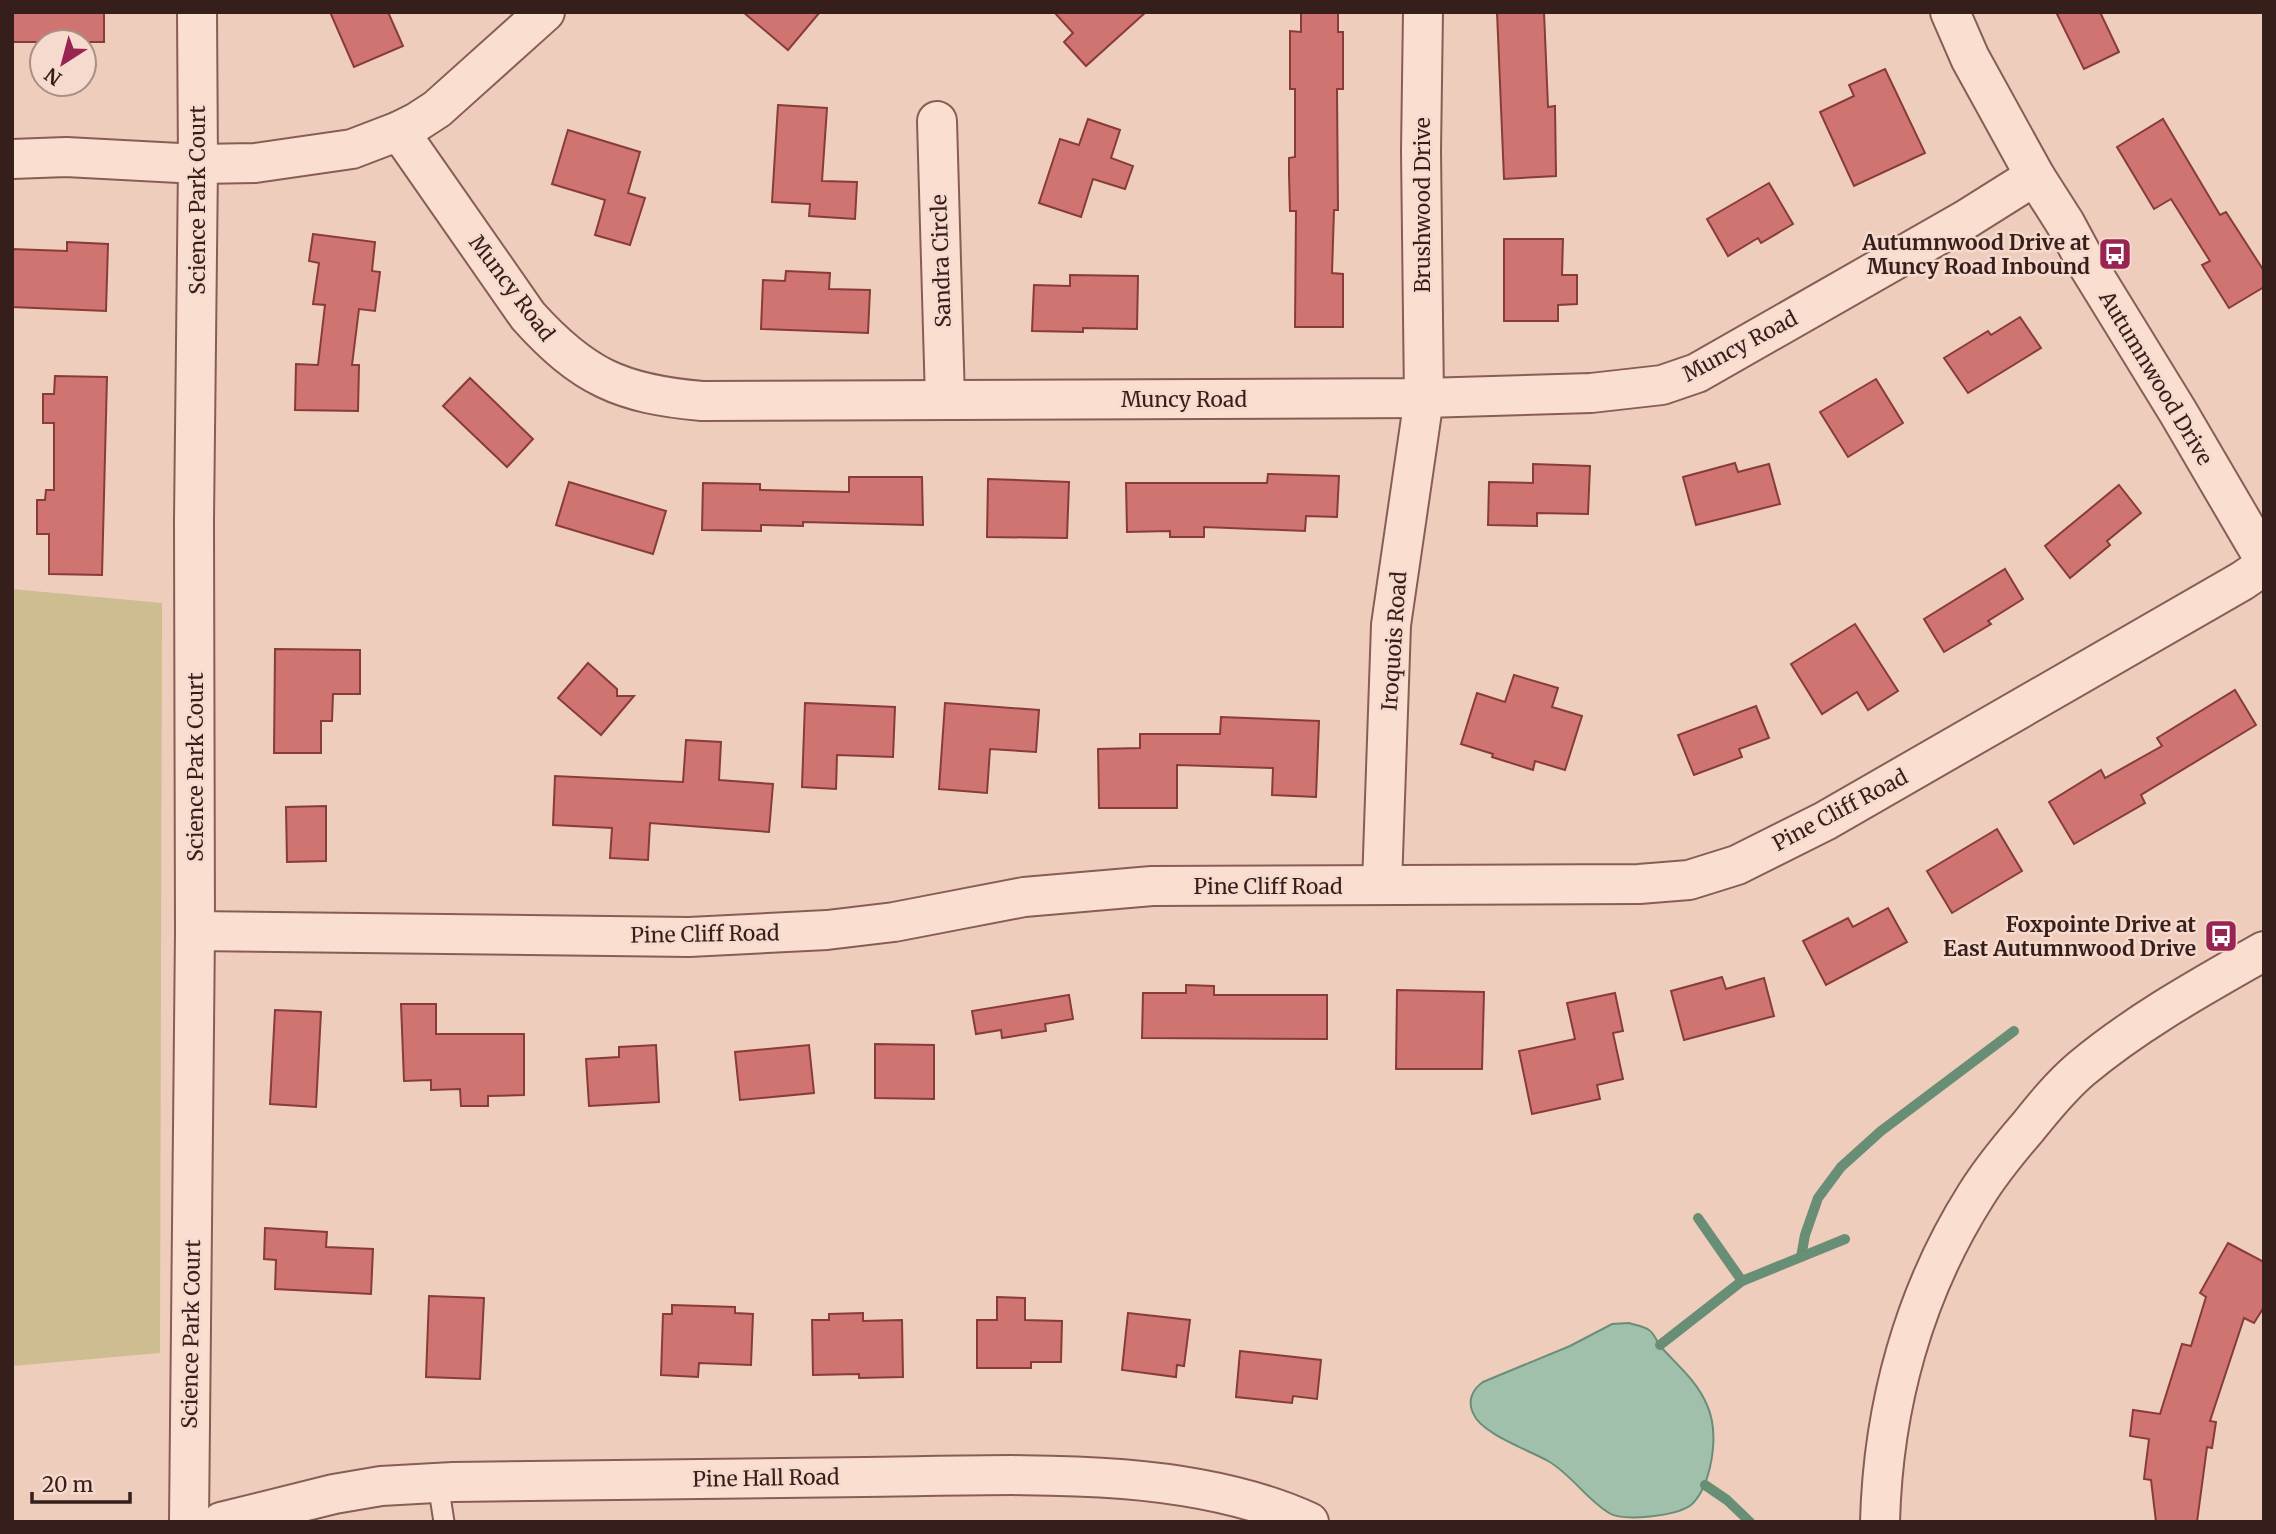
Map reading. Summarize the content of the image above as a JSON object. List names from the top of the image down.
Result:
{
  "streets": {
    "street": [
      "Science Park Court",
      "Brushwood Drive",
      "Sandra Circle",
      "Muncy Road",
      "Autumnwood Drive",
      "Iroquois Road",
      "Pine Cliff Road",
      "Pine Hall Road"
    ]
  },
  "crossings": [
    ["Science Park Court", "Pine Cliff Road"],
    ["Brushwood Drive", "Muncy Road"],
    ["Brushwood Drive", "Iroquois Road"],
    ["Sandra Circle", "Muncy Road"],
    ["Muncy Road", "Autumnwood Drive"],
    ["Muncy Road", "Iroquois Road"],
    ["Iroquois Road", "Pine Cliff Road"]
  ],
  "places": {
    "bus stop": ["Autumnwood Drive at Muncy Road Inbound", "Foxpointe Drive at East Autumnwood Drive"]
  },
  "scale_bar": "20 m",
  "north": "bottom left"
}
